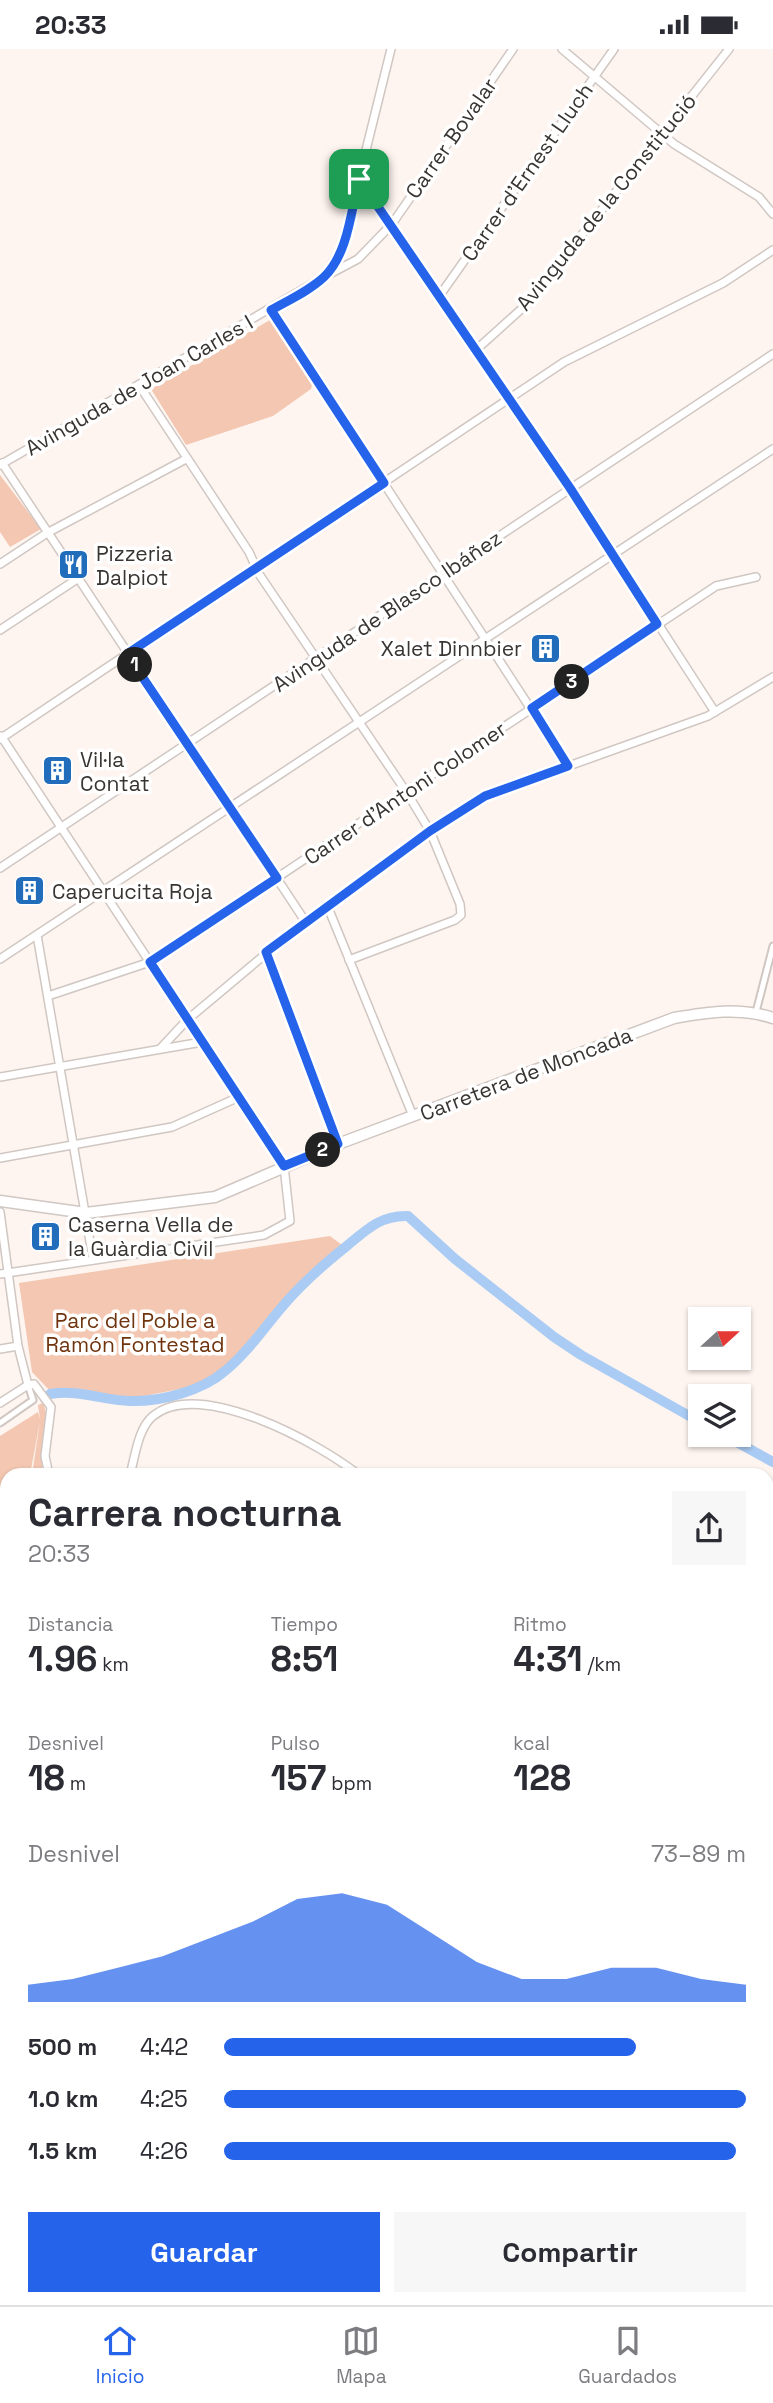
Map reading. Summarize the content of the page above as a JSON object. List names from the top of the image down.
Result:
{
  "streets": {
    "street": [
      "Carrer Bovalar",
      "Carrer d'Ernest Lluch",
      "Avinguda de la Constitució",
      "Avinguda de Joan Carles I",
      "Avinguda de Blasco Ibáñez",
      "Carrer d'Antoni Colomer",
      "Carretera de Moncada"
    ]
  },
  "crossings": [
    ["Carrer Bovalar", "Avinguda de Joan Carles I"]
  ],
  "parks": ["Parc del Poble a Ramón Fontestad"],
  "places": {
    "restaurant": ["Pizzeria Dalpiot"],
    "building": [
      "Xalet Dinnbier",
      "Vil·la Contat",
      "Caperucita Roja",
      "Caserna Vella de la Guàrdia Civil"
    ]
  },
  "north": "right",
  "page": {
    "status": "20:33",
    "pins": ["1", "3", "2"],
    "heading": ["Carrera nocturna", "20:33"],
    "stats": [
      ["Distancia", "1.96 km"],
      ["Tiempo", "8:51"],
      ["Ritmo", "4:31 /km"],
      ["Desnivel", "18 m"],
      ["Pulso", "157 bpm"],
      ["kcal", "128"]
    ],
    "chart": ["Desnivel", "73–89 m"],
    "list": [
      {
        "name": "500 m",
        "note": "4:42"
      },
      {
        "name": "1.0 km",
        "note": "4:25"
      },
      {
        "name": "1.5 km",
        "note": "4:26"
      }
    ],
    "buttons": ["Guardar", "Compartir"],
    "tabs": ["Inicio", "Mapa", "Guardados"]
  }
}
